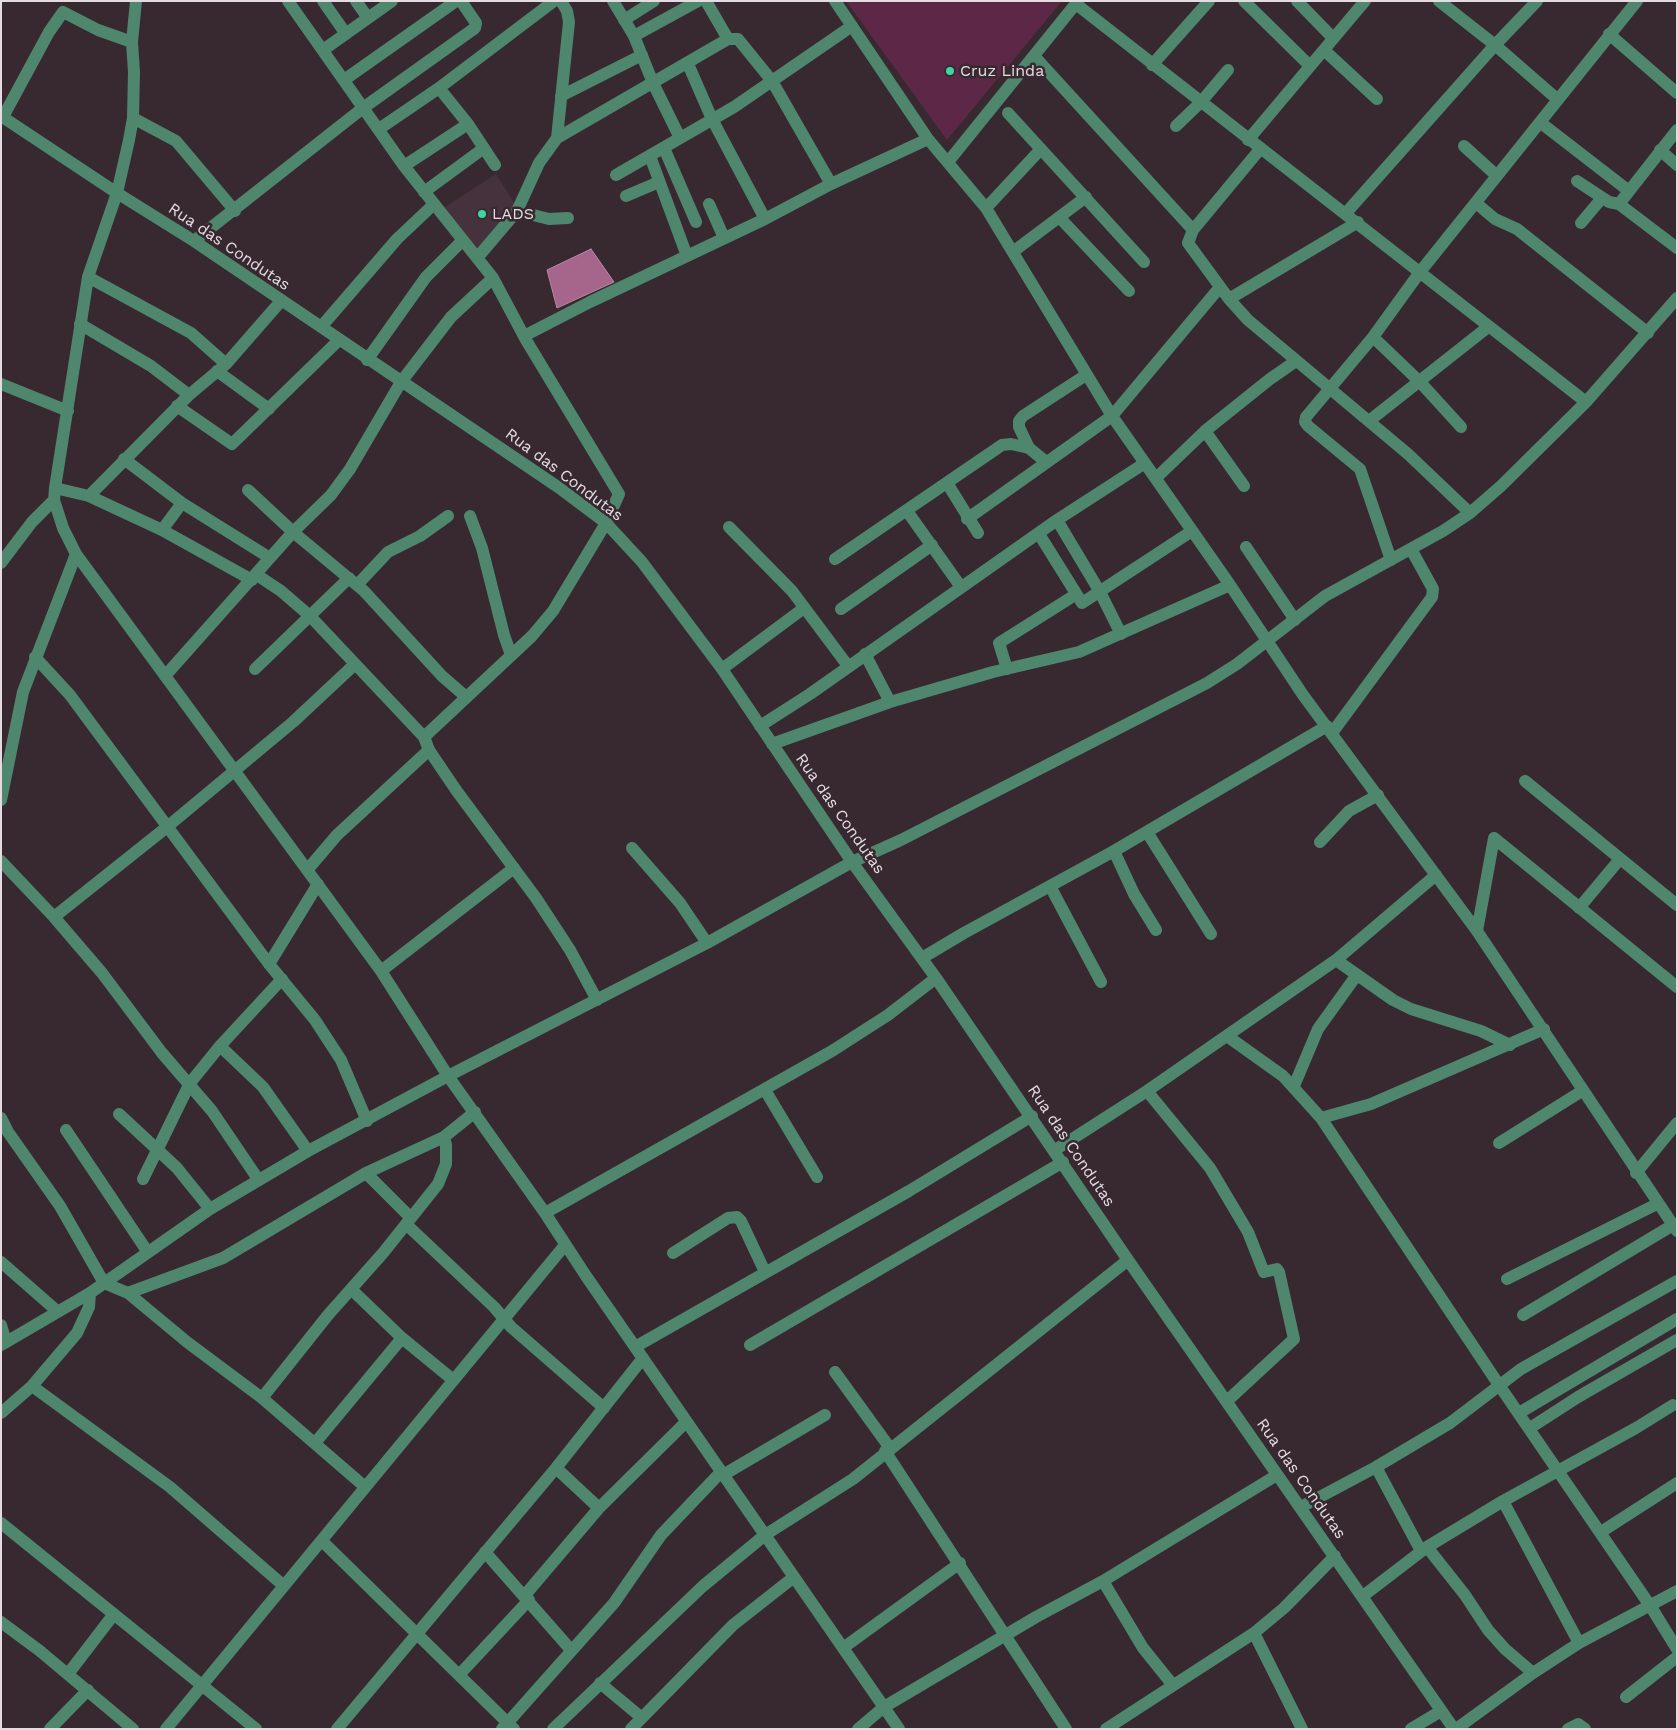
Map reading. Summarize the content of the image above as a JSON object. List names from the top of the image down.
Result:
{
  "streets": {
    "street": ["Rua das Condutas"]
  },
  "places": ["Cruz Linda", "LADS"]
}
